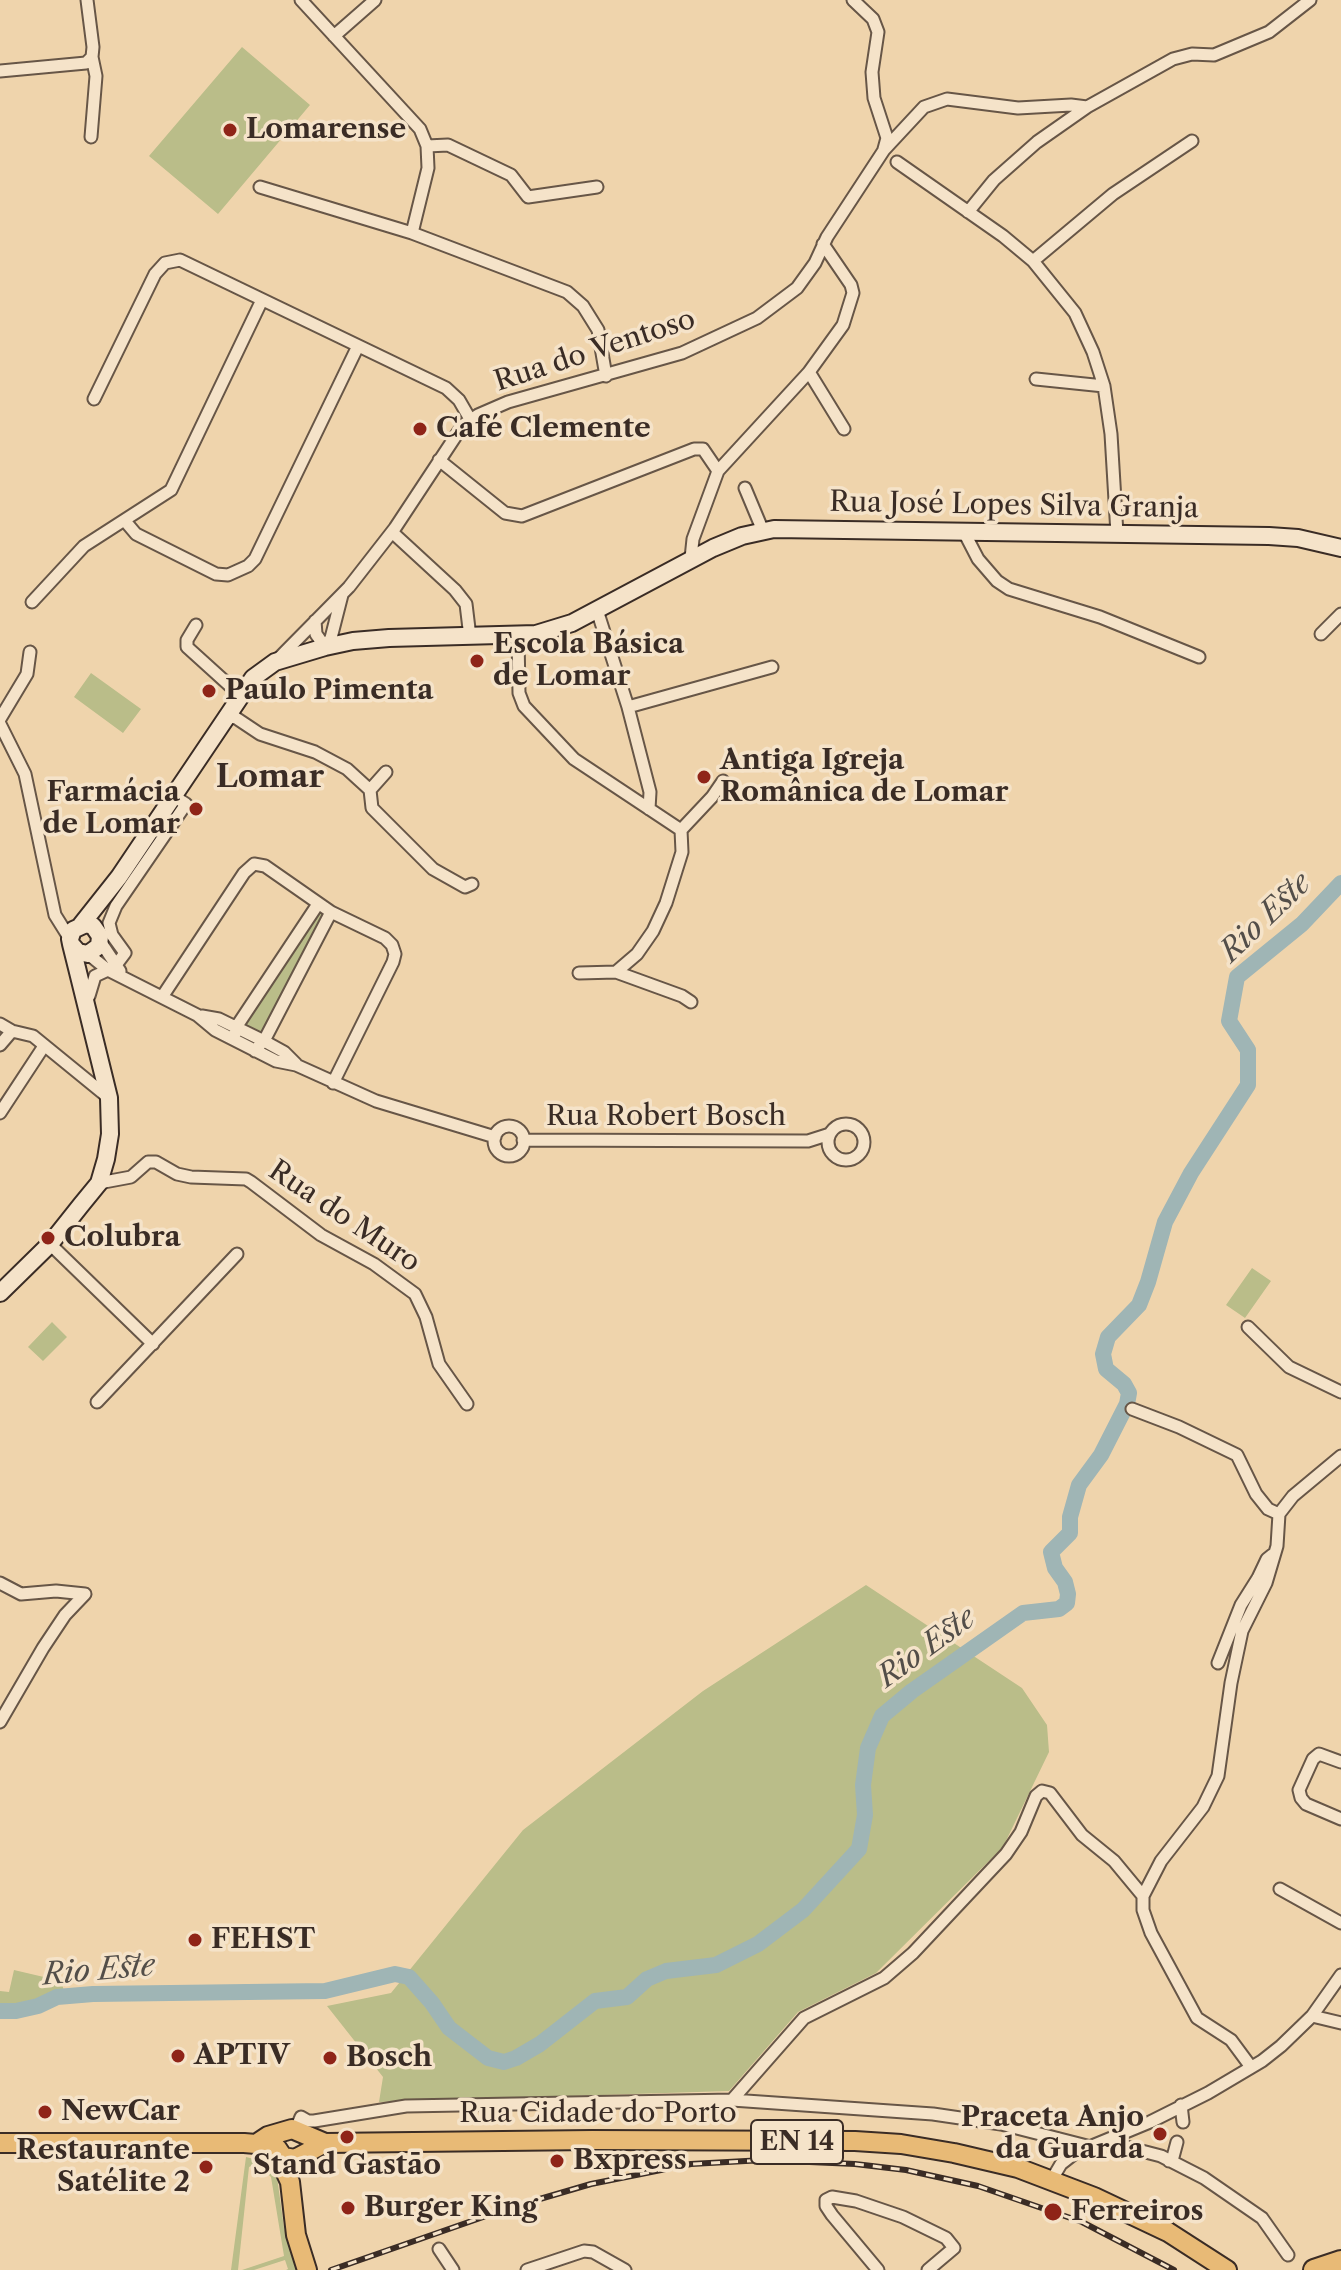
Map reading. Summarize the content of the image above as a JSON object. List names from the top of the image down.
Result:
{
  "streets": {
    "main road": ["Rua José Lopes Silva Granja", "Rua Cidade do Porto", "EN 14"],
    "street": ["Rua do Ventoso", "Rua Robert Bosch", "Rua do Muro"]
  },
  "districts": ["Lomar"],
  "water": ["Rio Este"],
  "places": [
    "Lomarense",
    "Café Clemente",
    "Escola Básica de Lomar",
    "Paulo Pimenta",
    "Antiga Igreja Românica de Lomar",
    "Farmácia de Lomar",
    "Colubra",
    "FEHST",
    "APTIV",
    "Bosch",
    "NewCar",
    "Praceta Anjo da Guarda",
    "Stand Gastāo",
    "Bxpress",
    "Restaurante Satélite 2",
    "Burger King",
    "Ferreiros"
  ]
}
